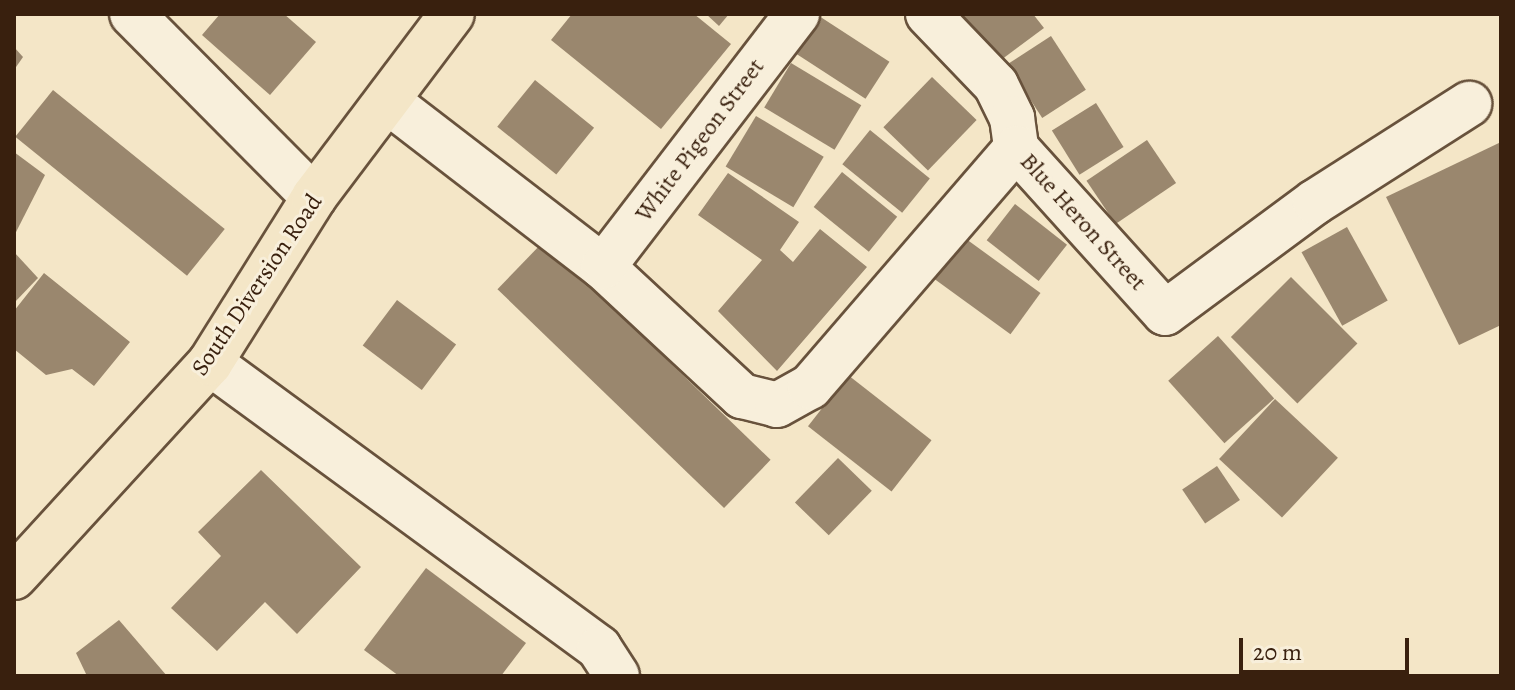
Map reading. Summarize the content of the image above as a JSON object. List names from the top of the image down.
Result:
{
  "streets": {
    "main road": ["South Diversion Road"],
    "street": ["White Pigeon Street", "Blue Heron Street"]
  },
  "scale_bar": "20 m"
}
